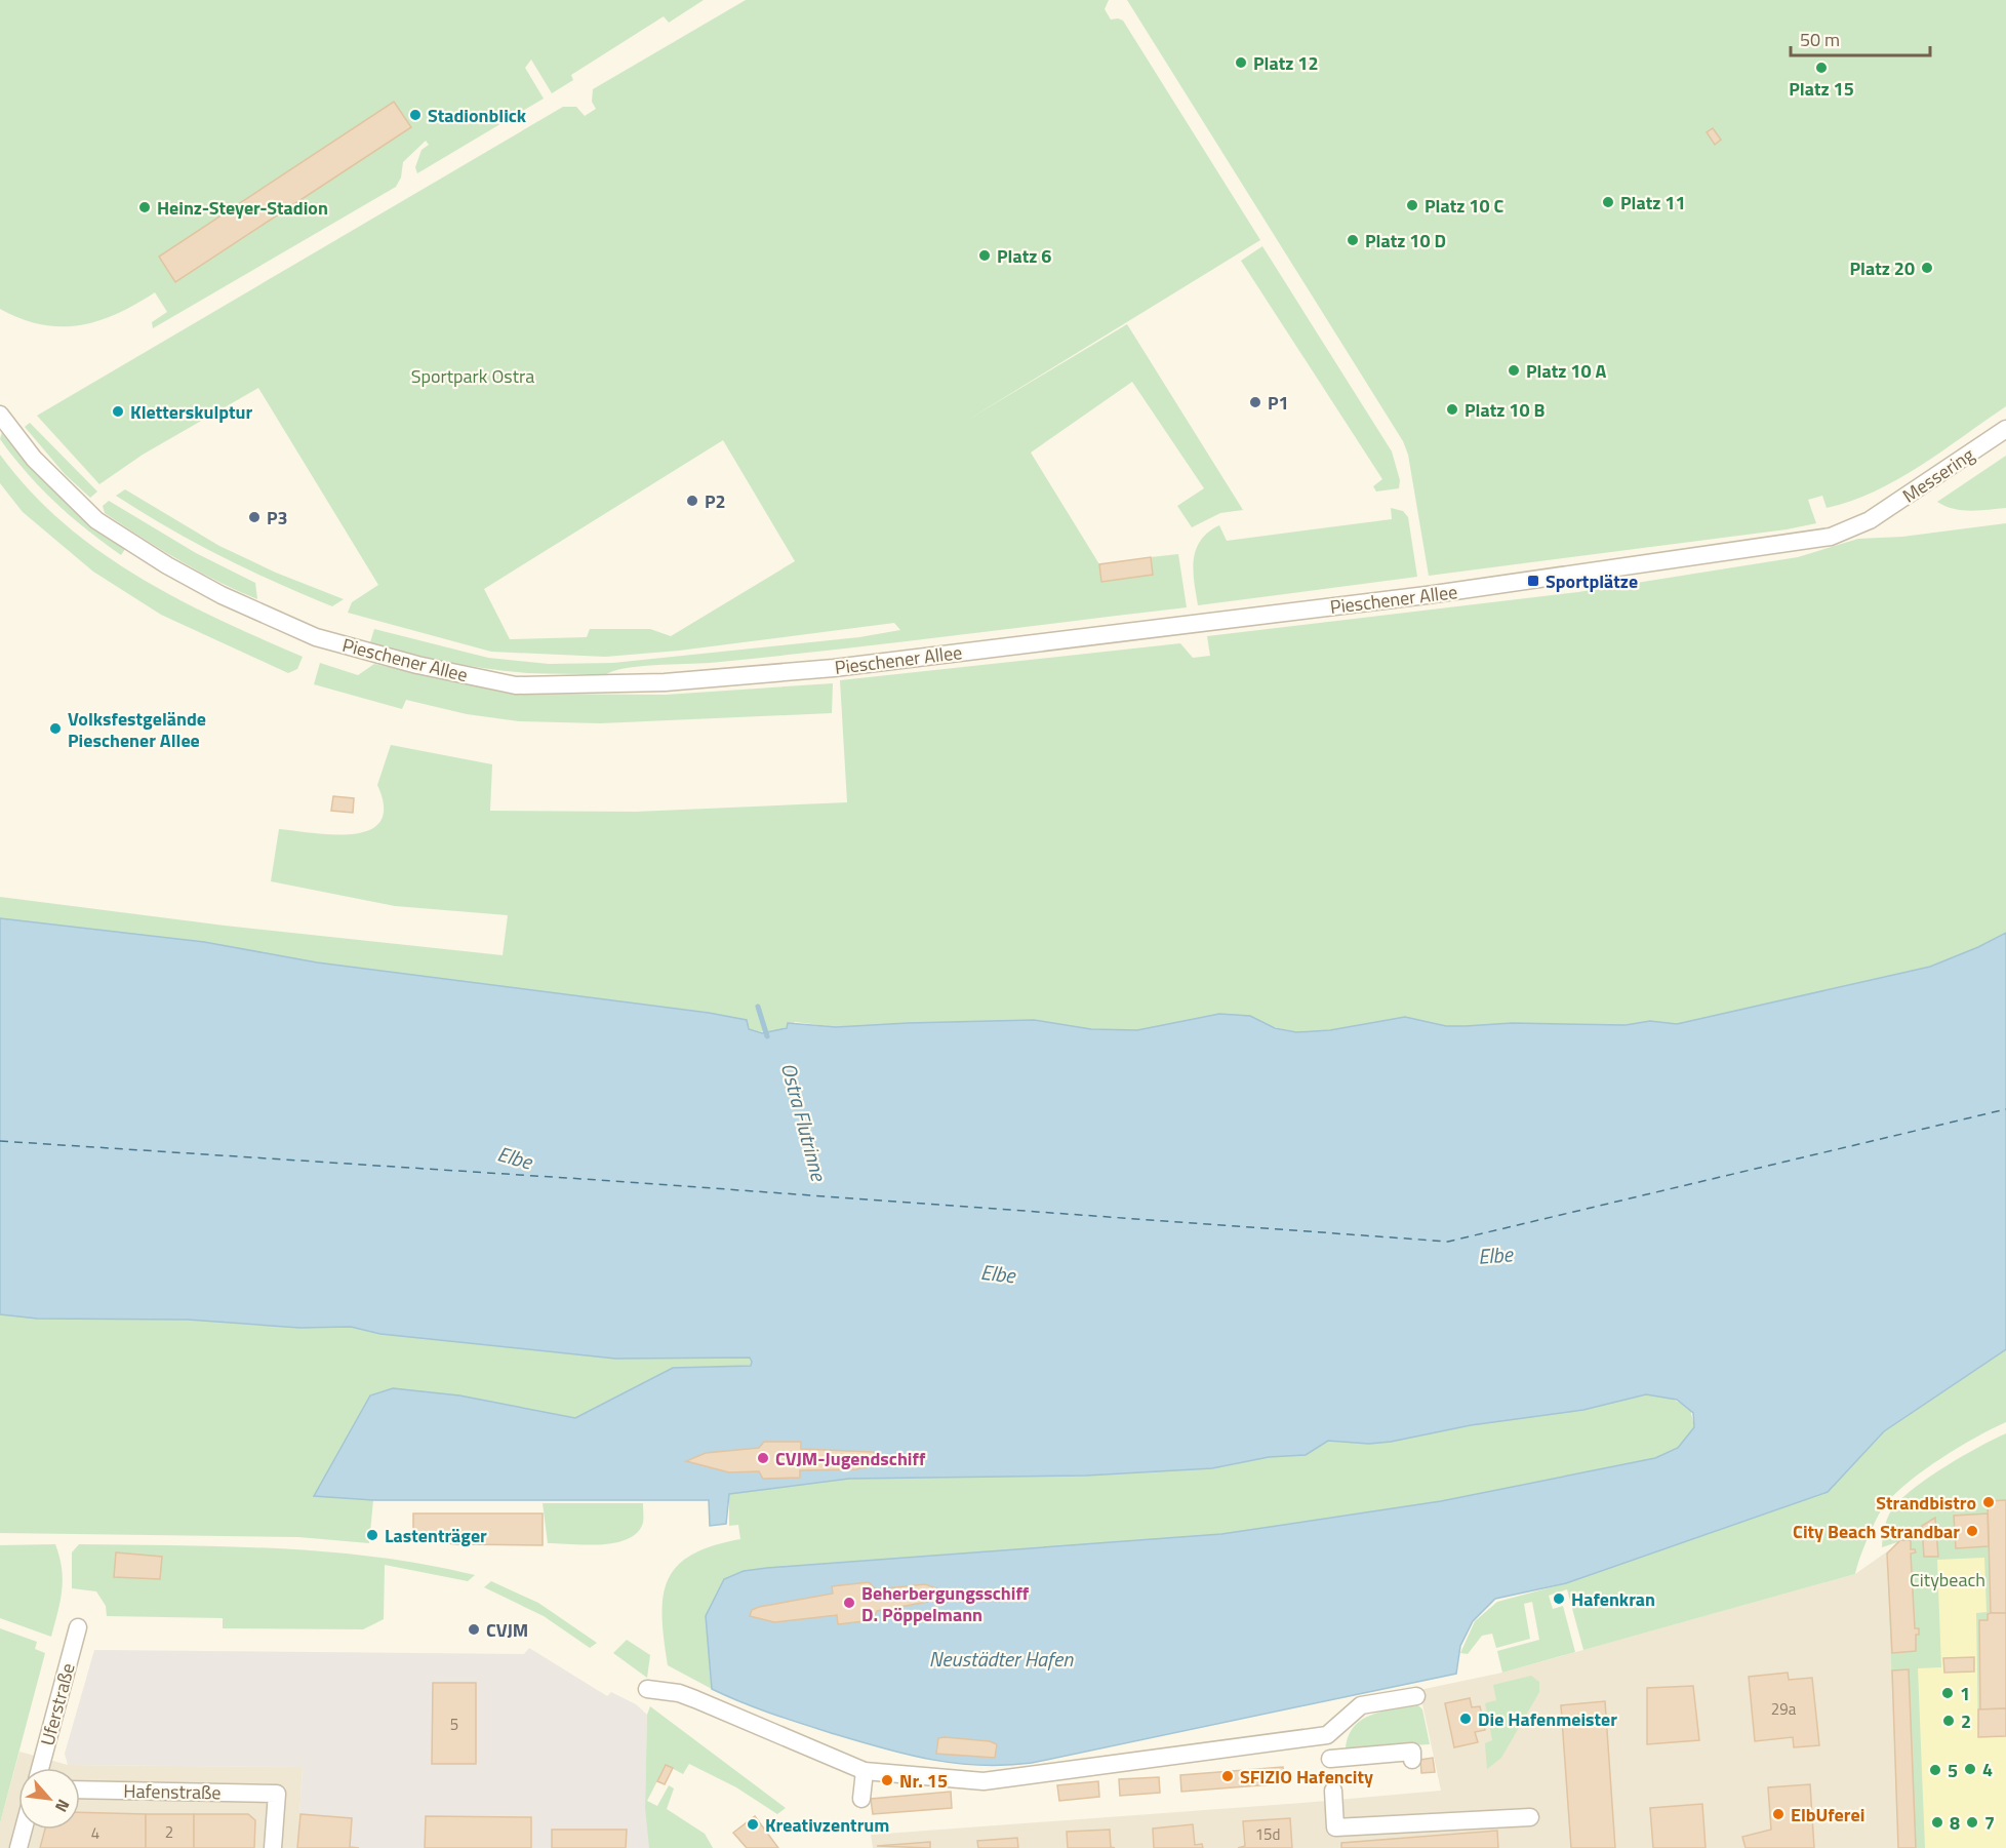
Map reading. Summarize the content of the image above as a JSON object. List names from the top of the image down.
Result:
{
  "streets": {
    "street": [
      "Messering",
      "Pieschener Allee",
      "Uferstraße",
      "Hafenstraße"
    ]
  },
  "crossings": [
    ["Messering", "Pieschener Allee"]
  ],
  "water": ["Ostra Flutrinne", "Elbe", "Neustädter Hafen"],
  "parks": ["Sportpark Ostra", "Citybeach"],
  "places": {
    "other": [
      "Platz 12",
      "Platz 15",
      "Stadionblick",
      "Platz 11",
      "Platz 10 C",
      "Heinz-Steyer-Stadion",
      "Platz 10 D",
      "Platz 6",
      "Platz 20",
      "Platz 10 A",
      "P1",
      "Platz 10 B",
      "Kletterskulptur",
      "P2",
      "P3",
      "Volksfestgelände Pieschener Allee",
      "CVJM-Jugendschiff",
      "Strandbistro",
      "City Beach Strandbar",
      "Lastenträger",
      "Hafenkran",
      "Beherbergungsschiff D. Pöppelmann",
      "CVJM",
      "1",
      "Die Hafenmeister",
      "2",
      "4",
      "5",
      "SFIZIO Hafencity",
      "Nr. 15",
      "ElbUferei",
      "8",
      "7",
      "Kreativzentrum"
    ],
    "transit": ["Sportplätze"]
  },
  "house_numbers": [
    "29a",
    "5",
    "2",
    "4",
    "15d"
  ],
  "scale_bar": "50 m",
  "north": "bottom right"
}
